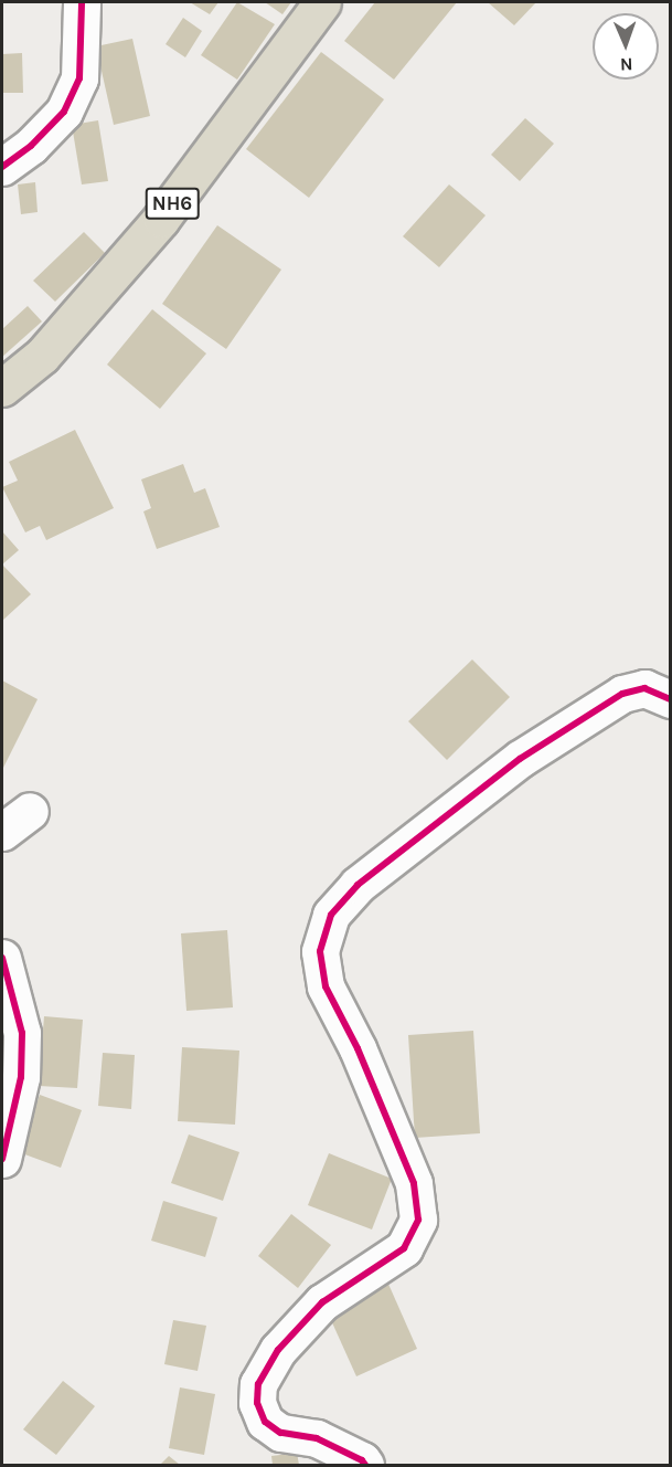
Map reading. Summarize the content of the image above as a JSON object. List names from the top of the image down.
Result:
{
  "streets": {
    "highway": ["NH6"]
  },
  "north": "bottom"
}
